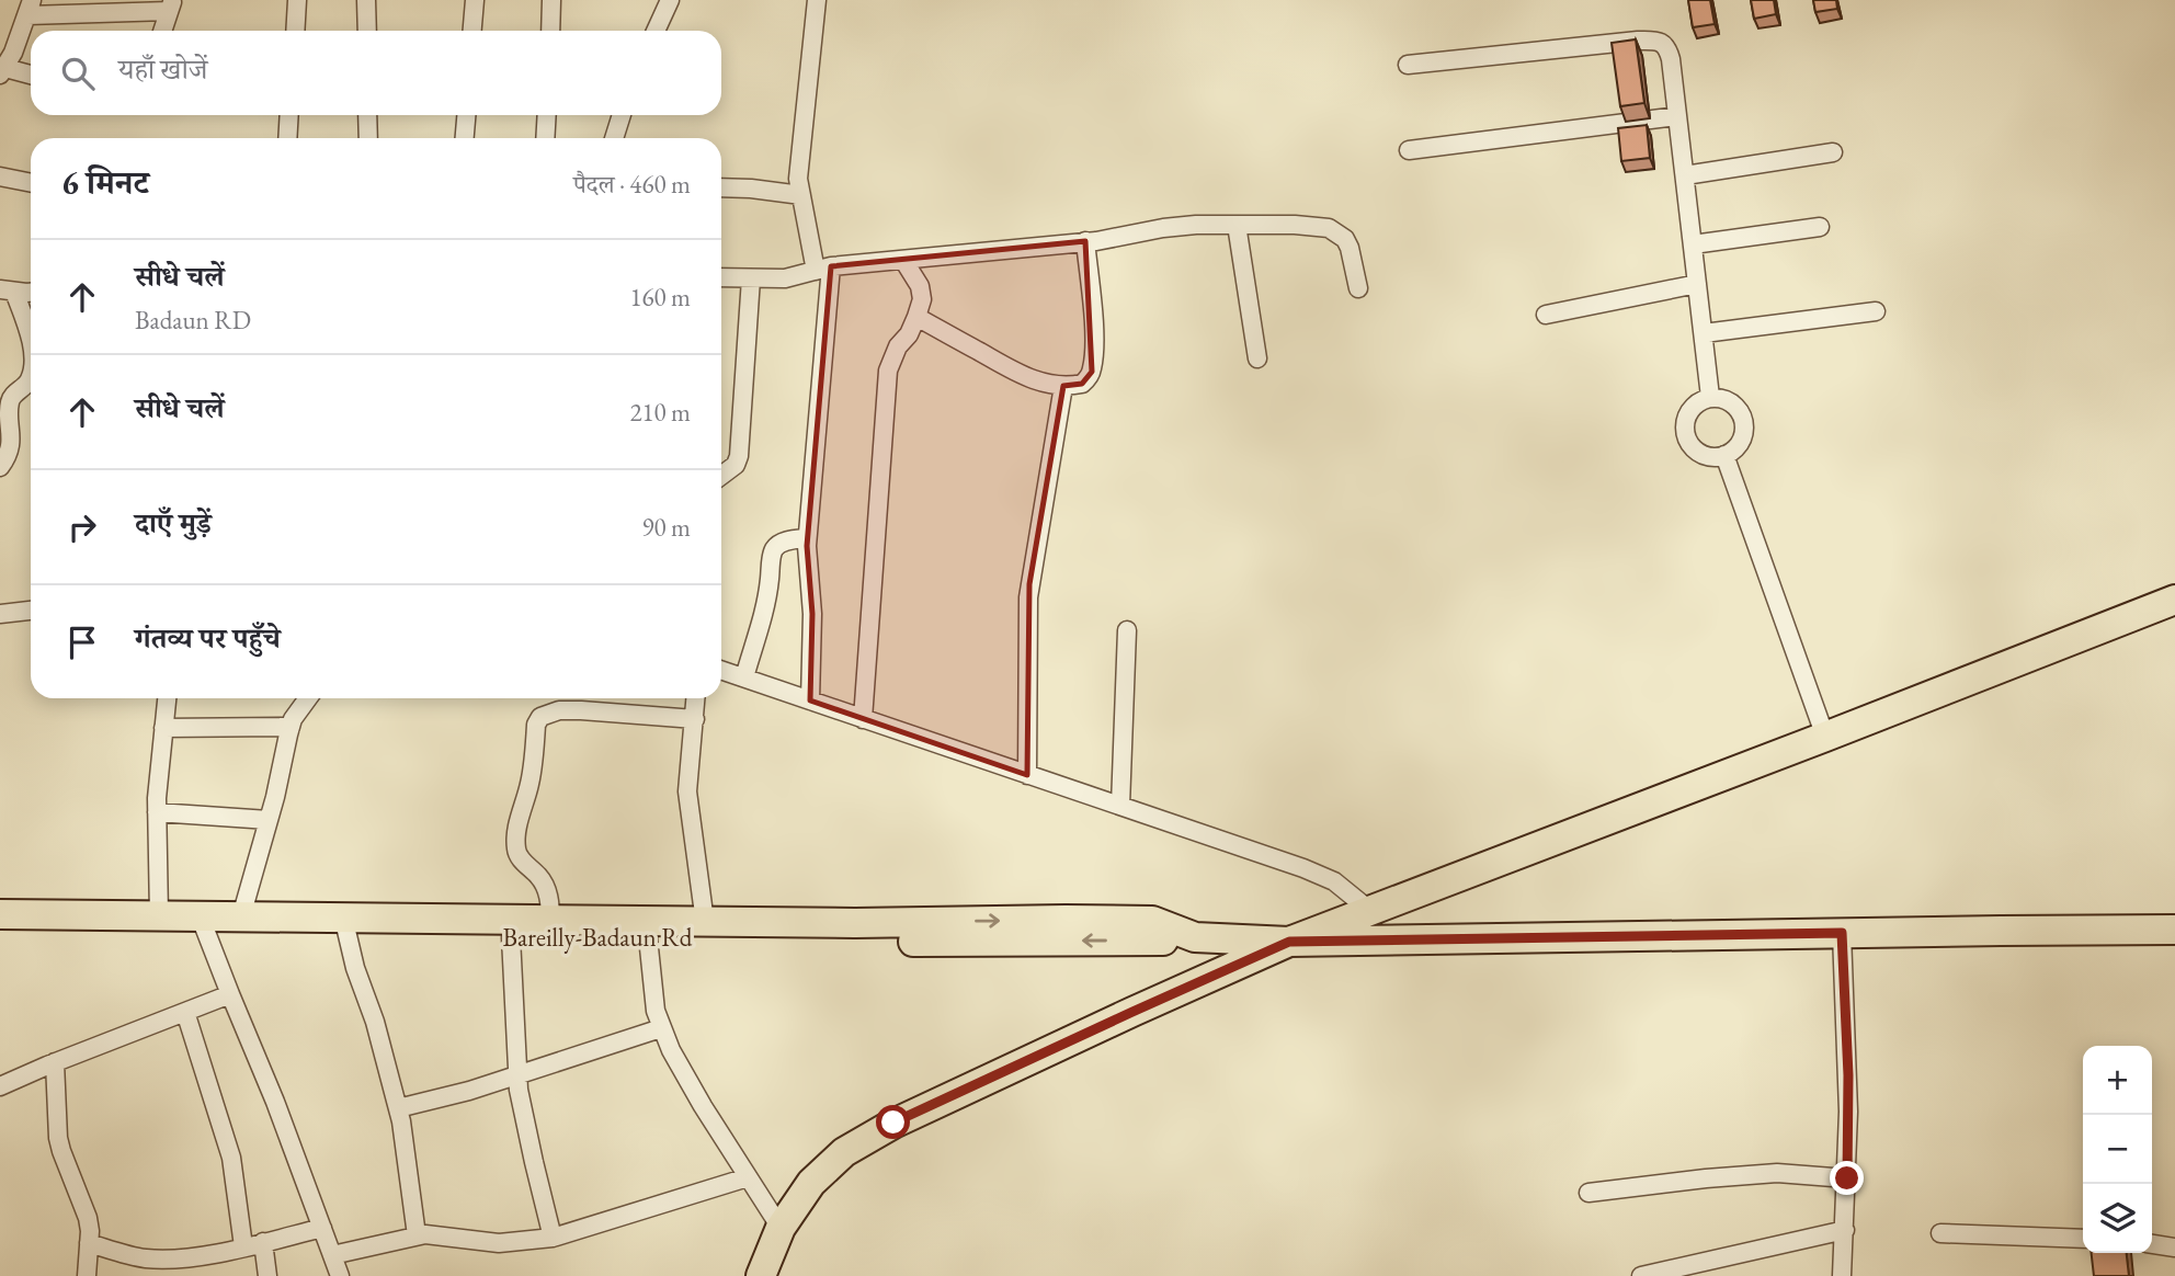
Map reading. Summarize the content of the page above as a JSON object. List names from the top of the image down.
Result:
{
  "streets": {
    "main road": ["Bareilly-Badaun Rd"]
  },
  "page": {
    "search": "यहाँ खोजें",
    "heading": ["6 मिनट", "पैदल · 460 m"],
    "list": [
      ["सीधे चलें", "Badaun RD", "160 m"],
      ["सीधे चलें", "210 m"],
      ["दाएँ मुड़ें", "90 m"],
      "गंतव्य पर पहुँचे"
    ],
    "map_buttons": ["+", "−"]
  }
}
